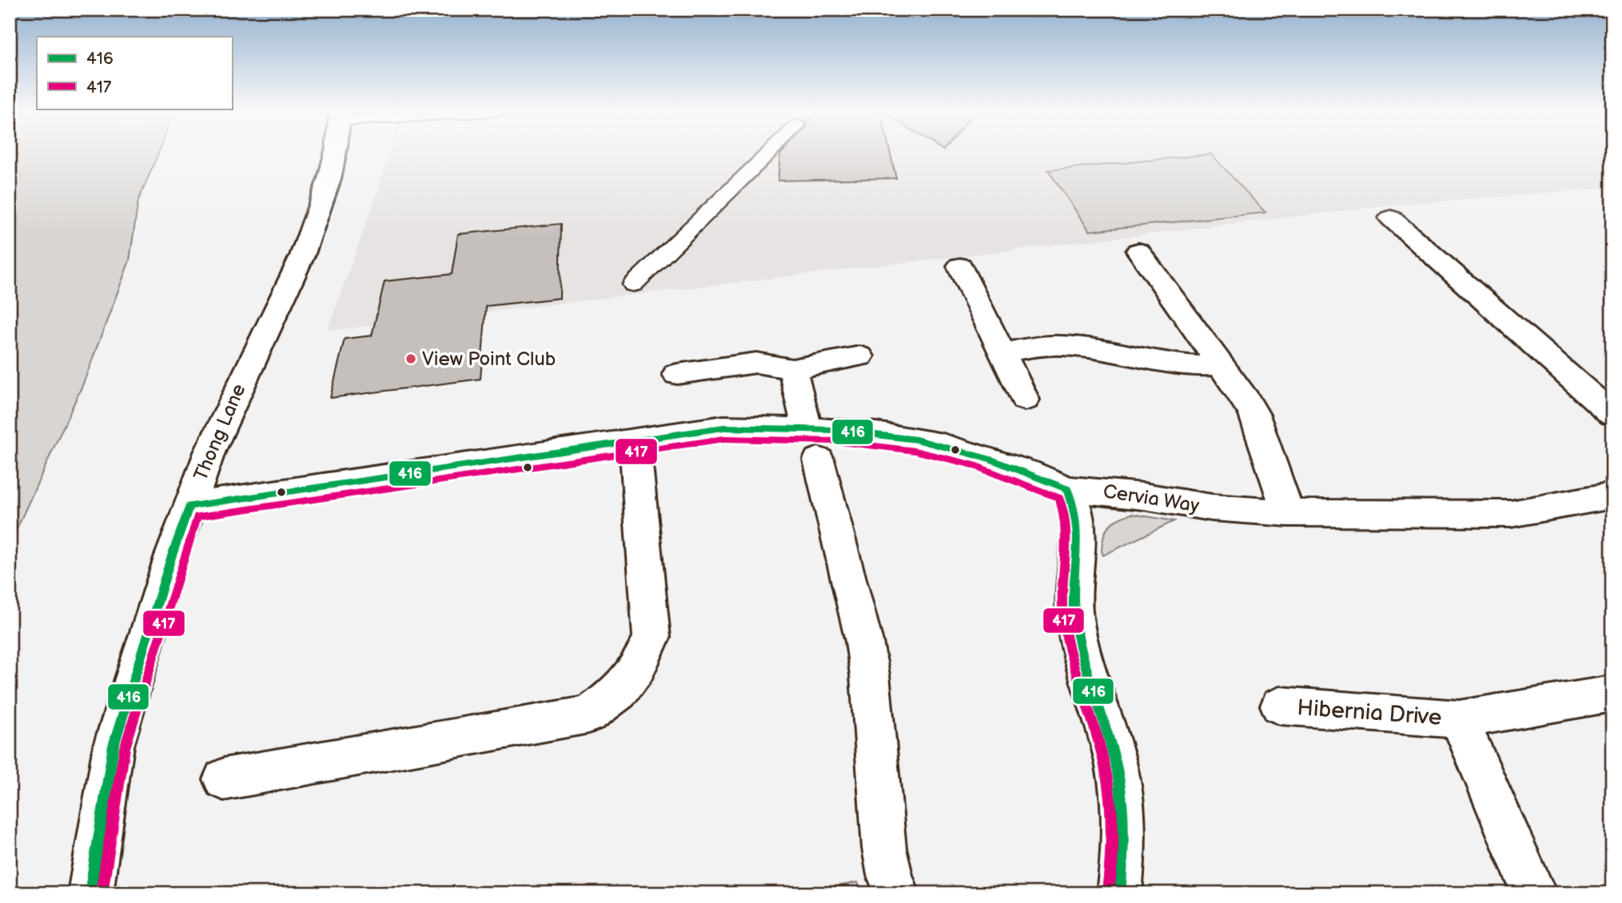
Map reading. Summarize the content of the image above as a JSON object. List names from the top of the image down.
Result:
{
  "streets": {
    "street": ["Thong Lane", "Cervia Way", "Hibernia Drive"]
  },
  "crossings": [
    ["Thong Lane", "Cervia Way"]
  ],
  "places": ["View Point Club"],
  "lines": ["transit line 416", "transit line 417"],
  "legend": ["416", "417"]
}
